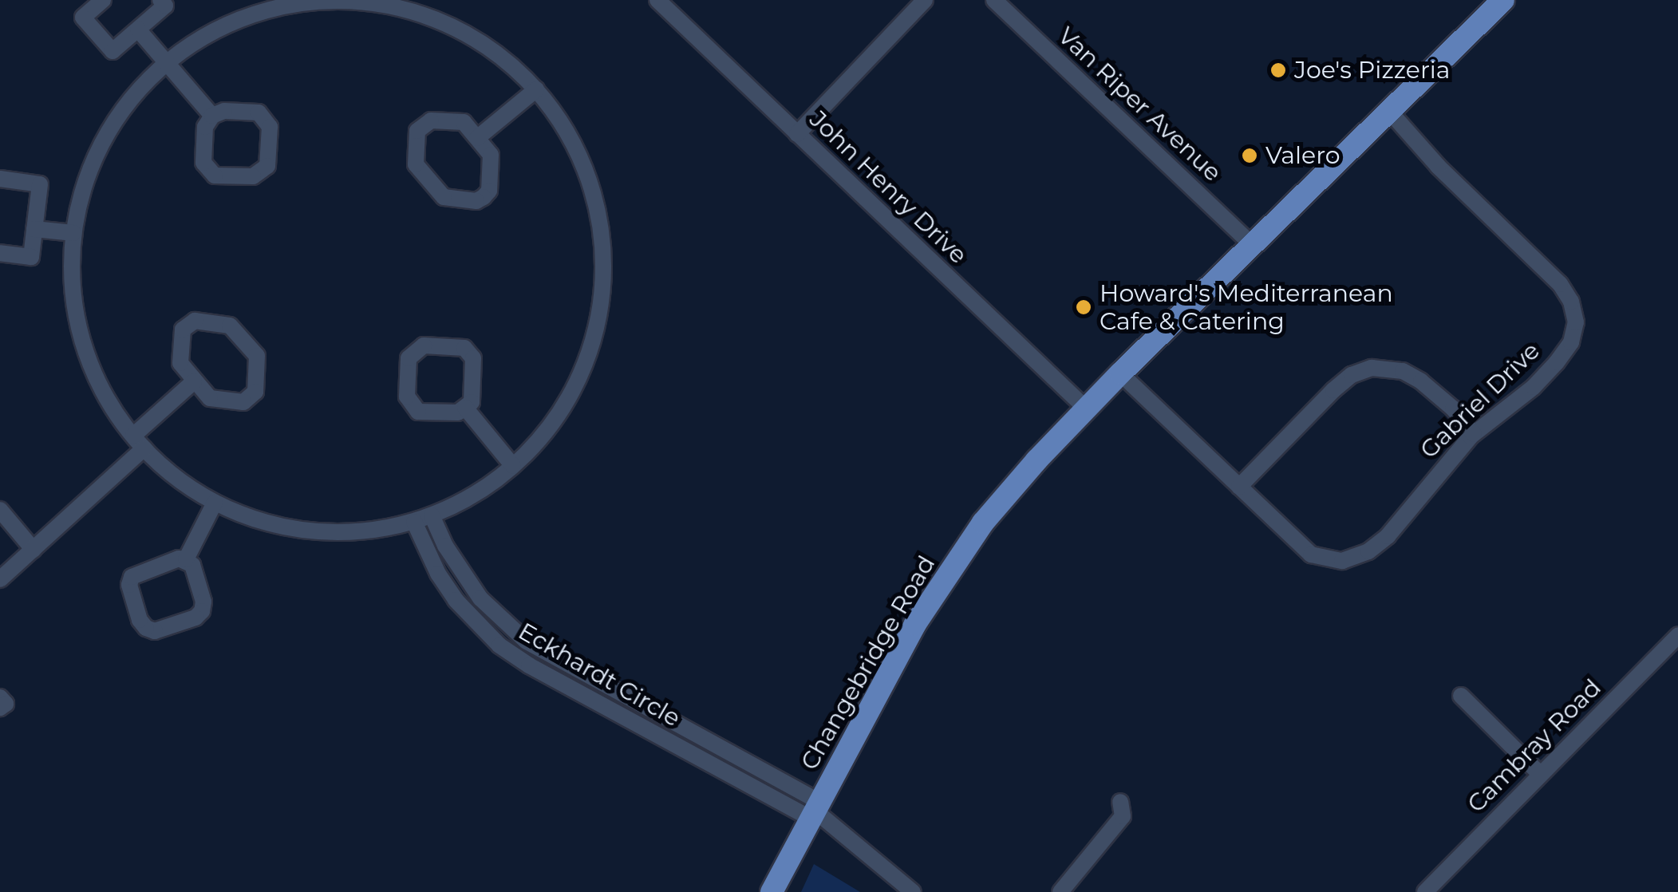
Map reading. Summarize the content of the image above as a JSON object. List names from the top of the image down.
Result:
{
  "streets": {
    "main road": ["Changebridge Road"],
    "street": [
      "Van Riper Avenue",
      "John Henry Drive",
      "Gabriel Drive",
      "Eckhardt Circle",
      "Cambray Road"
    ]
  },
  "crossings": [
    ["Van Riper Avenue", "Changebridge Road"],
    ["John Henry Drive", "Changebridge Road"],
    ["Gabriel Drive", "Changebridge Road"],
    ["Changebridge Road", "Eckhardt Circle"]
  ],
  "places": ["Joe's Pizzeria", "Valero", "Howard's Mediterranean Cafe & Catering"]
}
